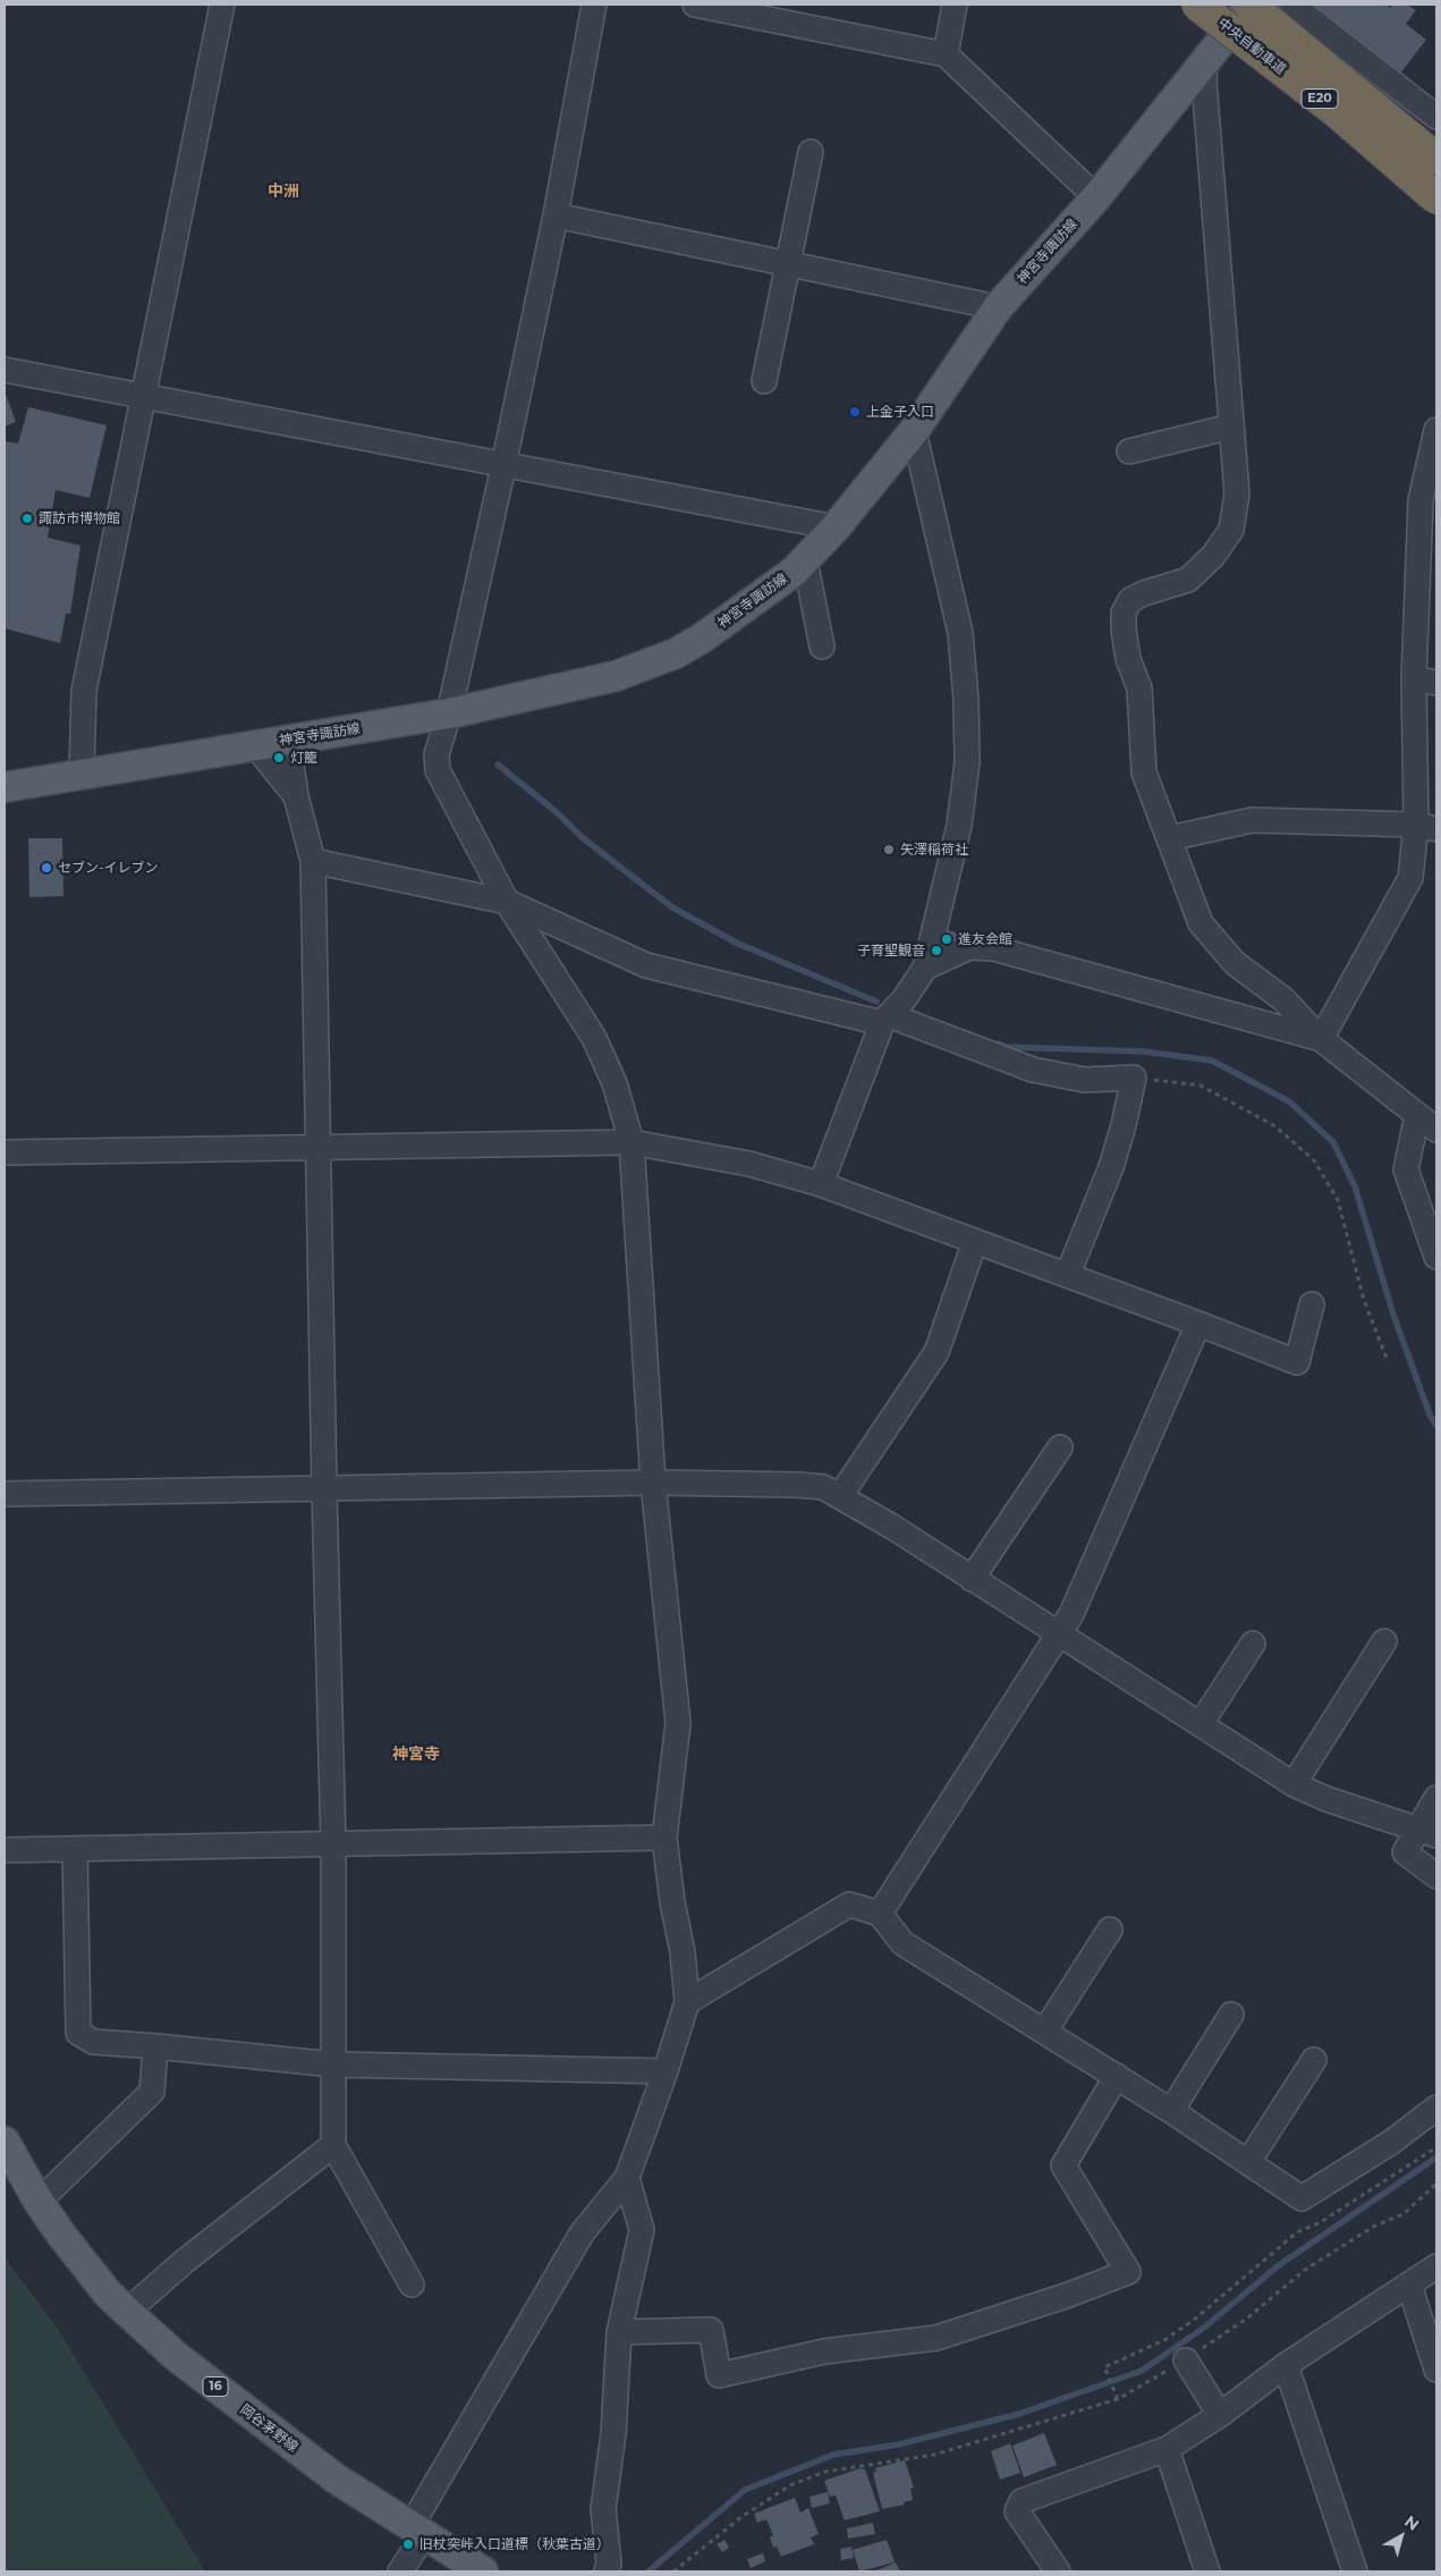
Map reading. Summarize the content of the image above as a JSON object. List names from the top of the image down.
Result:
{
  "streets": {
    "highway": ["中央自動車道", "E20"],
    "main road": ["神宮寺諏訪線", "16", "岡谷茅野線"]
  },
  "crossings": [
    ["E20", "神宮寺諏訪線"]
  ],
  "districts": ["中洲", "神宮寺"],
  "places": [
    "上金子入口",
    "諏訪市博物館",
    "灯籠",
    "矢澤稲荷社",
    "セブン-イレブン",
    "進友会館",
    "子育聖観音",
    "旧杖突峠入口道標（秋葉古道）"
  ],
  "north": "top right"
}
